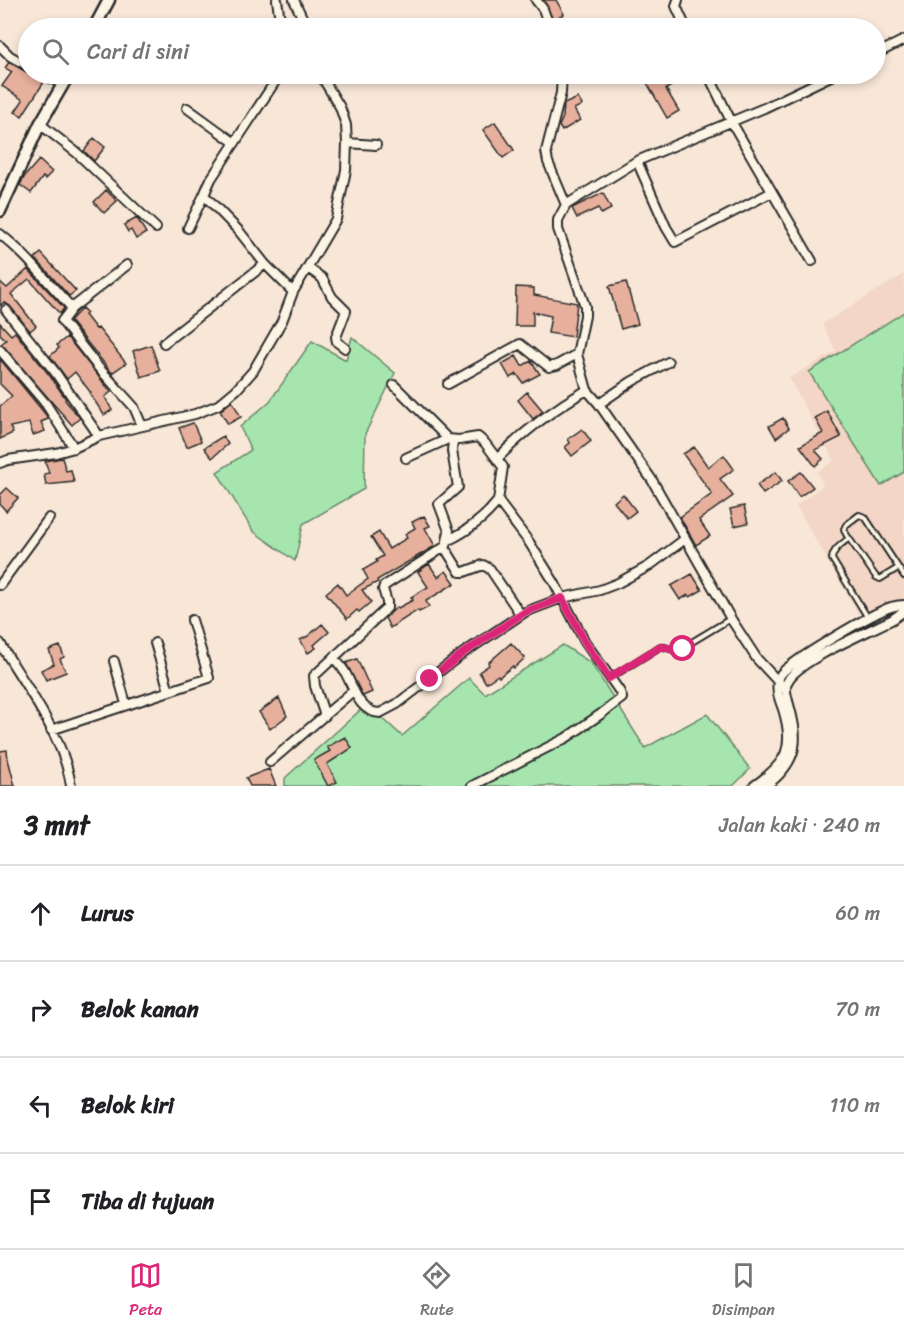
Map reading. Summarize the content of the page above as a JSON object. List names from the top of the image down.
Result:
{
  "page": {
    "search": "Cari di sini",
    "heading": ["3 mnt", "Jalan kaki · 240 m"],
    "list": [
      ["Lurus", "60 m"],
      ["Belok kanan", "70 m"],
      ["Belok kiri", "110 m"],
      "Tiba di tujuan"
    ],
    "nav": ["Peta", "Rute", "Disimpan"]
  }
}
